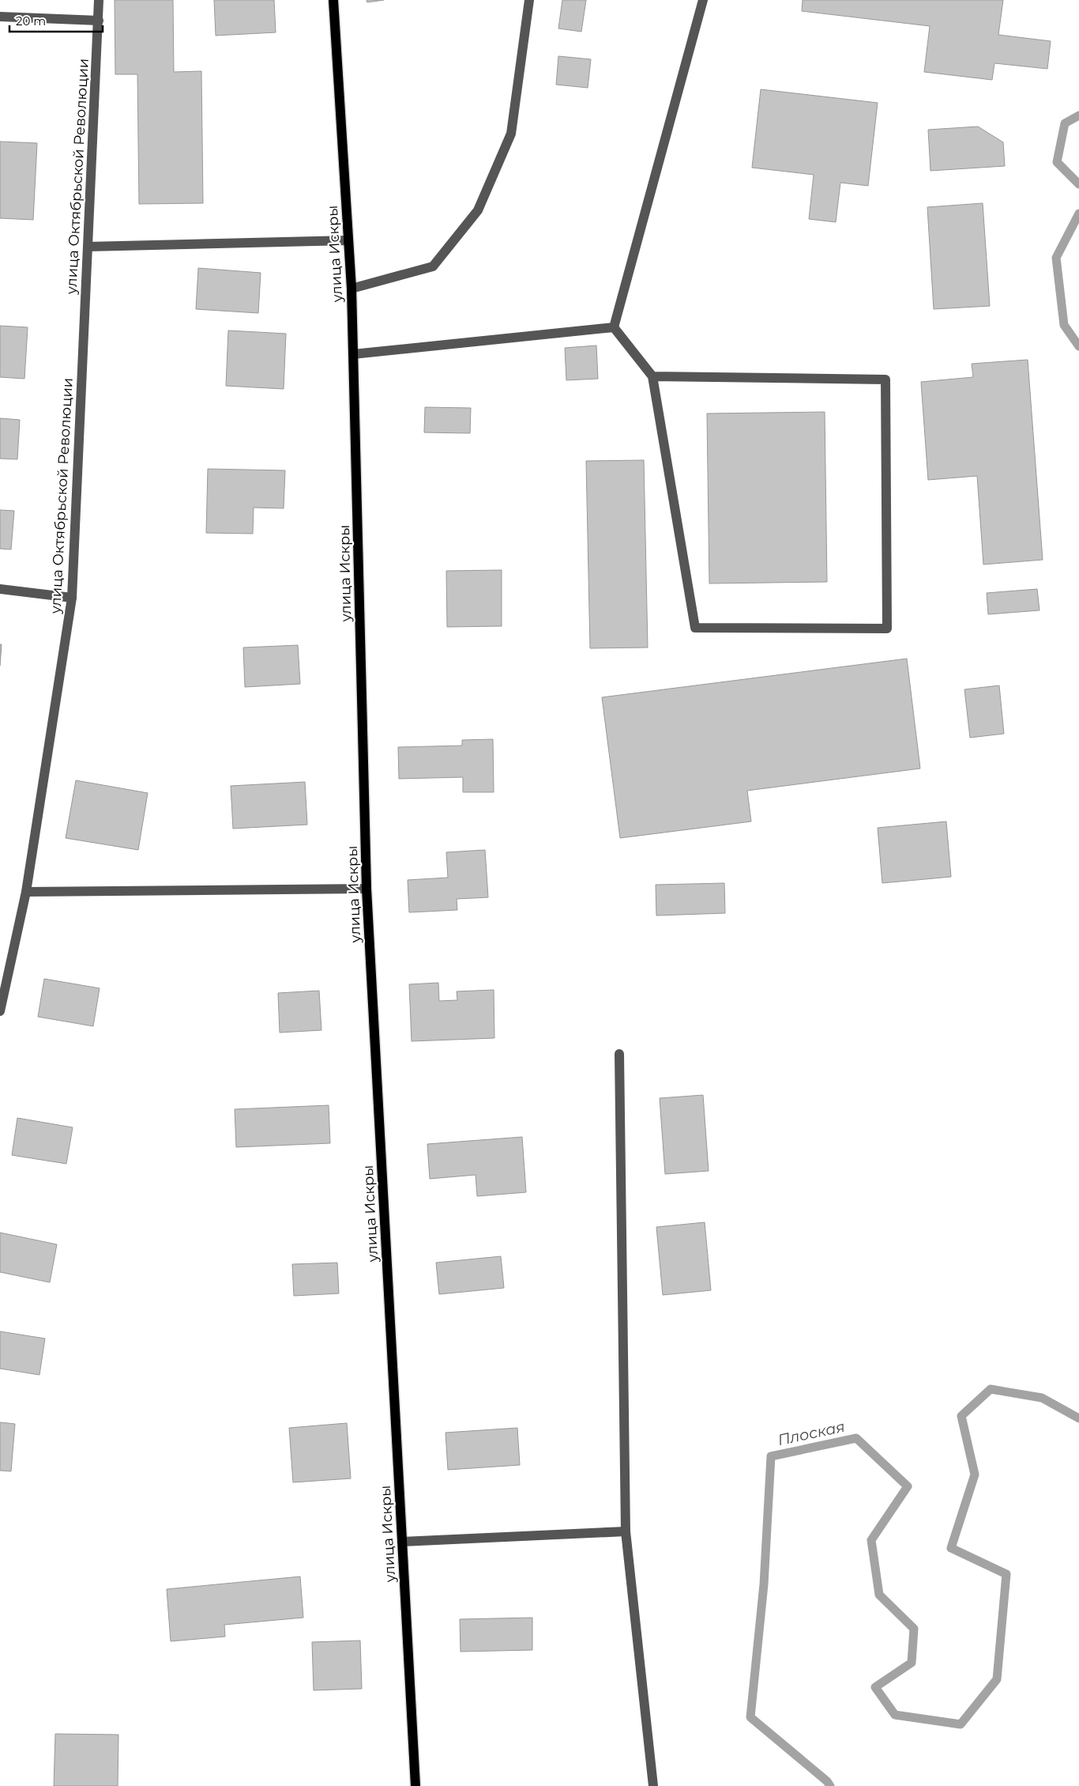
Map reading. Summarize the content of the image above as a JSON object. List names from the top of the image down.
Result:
{
  "streets": {
    "main road": ["улица Искры"],
    "street": ["улица Октябрьской Революции"]
  },
  "water": ["Плоская"],
  "scale_bar": "20 m"
}
